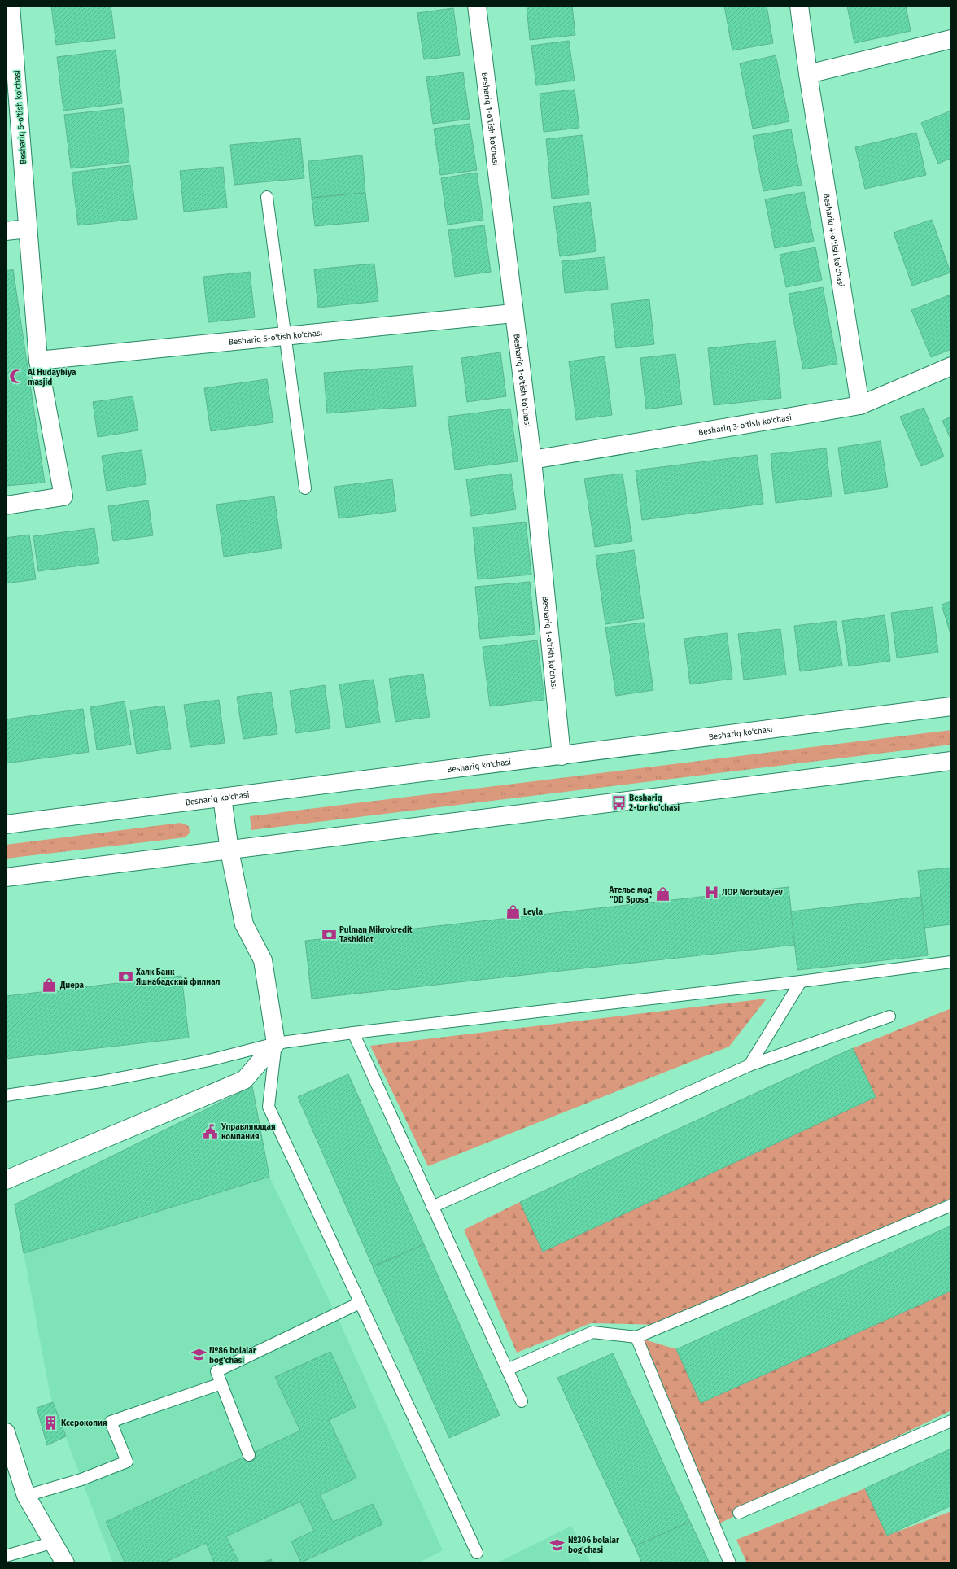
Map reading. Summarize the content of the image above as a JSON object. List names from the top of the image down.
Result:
{
  "streets": {
    "street": [
      "Beshariq 5-o'tish ko'chasi",
      "Beshariq 1-o'tish ko'chasi",
      "Beshariq 4-o'tish ko'chasi",
      "Beshariq 3-o'tish ko'chasi",
      "Beshariq ko'chasi"
    ]
  },
  "crossings": [
    ["Beshariq 5-o'tish ko'chasi", "Beshariq 1-o'tish ko'chasi"],
    ["Beshariq 1-o'tish ko'chasi", "Beshariq 3-o'tish ko'chasi"],
    ["Beshariq 1-o'tish ko'chasi", "Beshariq ko'chasi"],
    ["Beshariq 4-o'tish ko'chasi", "Beshariq 3-o'tish ko'chasi"]
  ],
  "places": {
    "mosque": ["Al Hudaybiya masjid"],
    "bus stop": ["Beshariq 2-tor ko'chasi"],
    "hospital": ["ЛОР Norbutayev"],
    "shop": ["Ателье мод \"DD Sposa\"", "Leyla", "Диера"],
    "bank": ["Pulman Mikrokredit Tashkilot", "Халк Банк Яшнабадский филиал"],
    "public building": ["Управляющая компания"],
    "school or university": ["№86 bolalar bog'chasi", "№306 bolalar bog'chasi"],
    "building": ["Ксерокопия"]
  }
}
